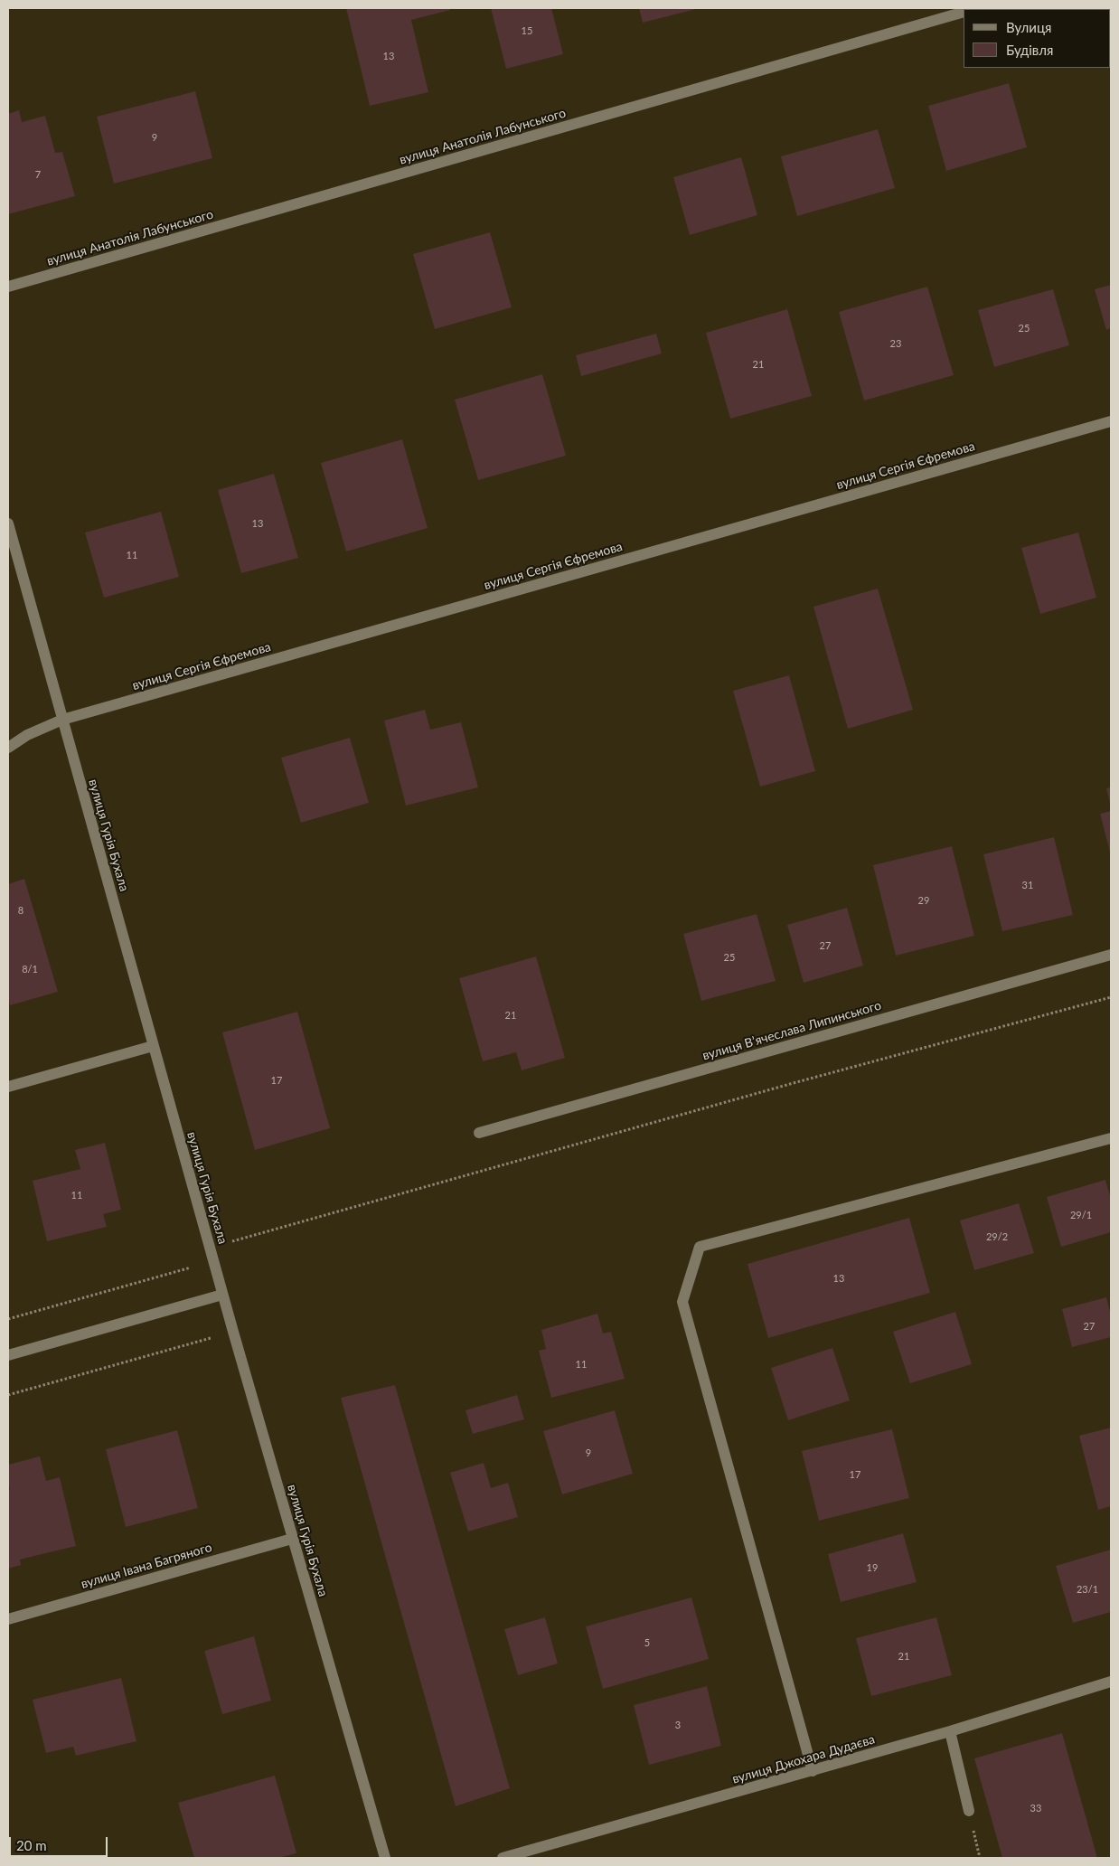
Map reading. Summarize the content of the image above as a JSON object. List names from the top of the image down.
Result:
{
  "streets": {
    "street": [
      "вулиця Анатолія Лабунського",
      "вулиця Сергія Єфремова",
      "вулиця Гурія Бухала",
      "вулиця Вʼячеслава Липинського",
      "вулиця Івана Багряного",
      "вулиця Джохара Дудаєва"
    ]
  },
  "crossings": [
    ["вулиця Сергія Єфремова", "вулиця Гурія Бухала"],
    ["вулиця Гурія Бухала", "вулиця Івана Багряного"]
  ],
  "house_numbers": [
    "15",
    "13",
    "9",
    "7",
    "25",
    "23",
    "21",
    "13",
    "11",
    "31",
    "29",
    "8",
    "27",
    "25",
    "8/1",
    "21",
    "17",
    "11",
    "29/1",
    "29/2",
    "13",
    "27",
    "11",
    "9",
    "17",
    "19",
    "23/1",
    "5",
    "21",
    "3",
    "33"
  ],
  "legend": ["Вулиця", "Будівля"],
  "scale_bar": "20 m"
}
